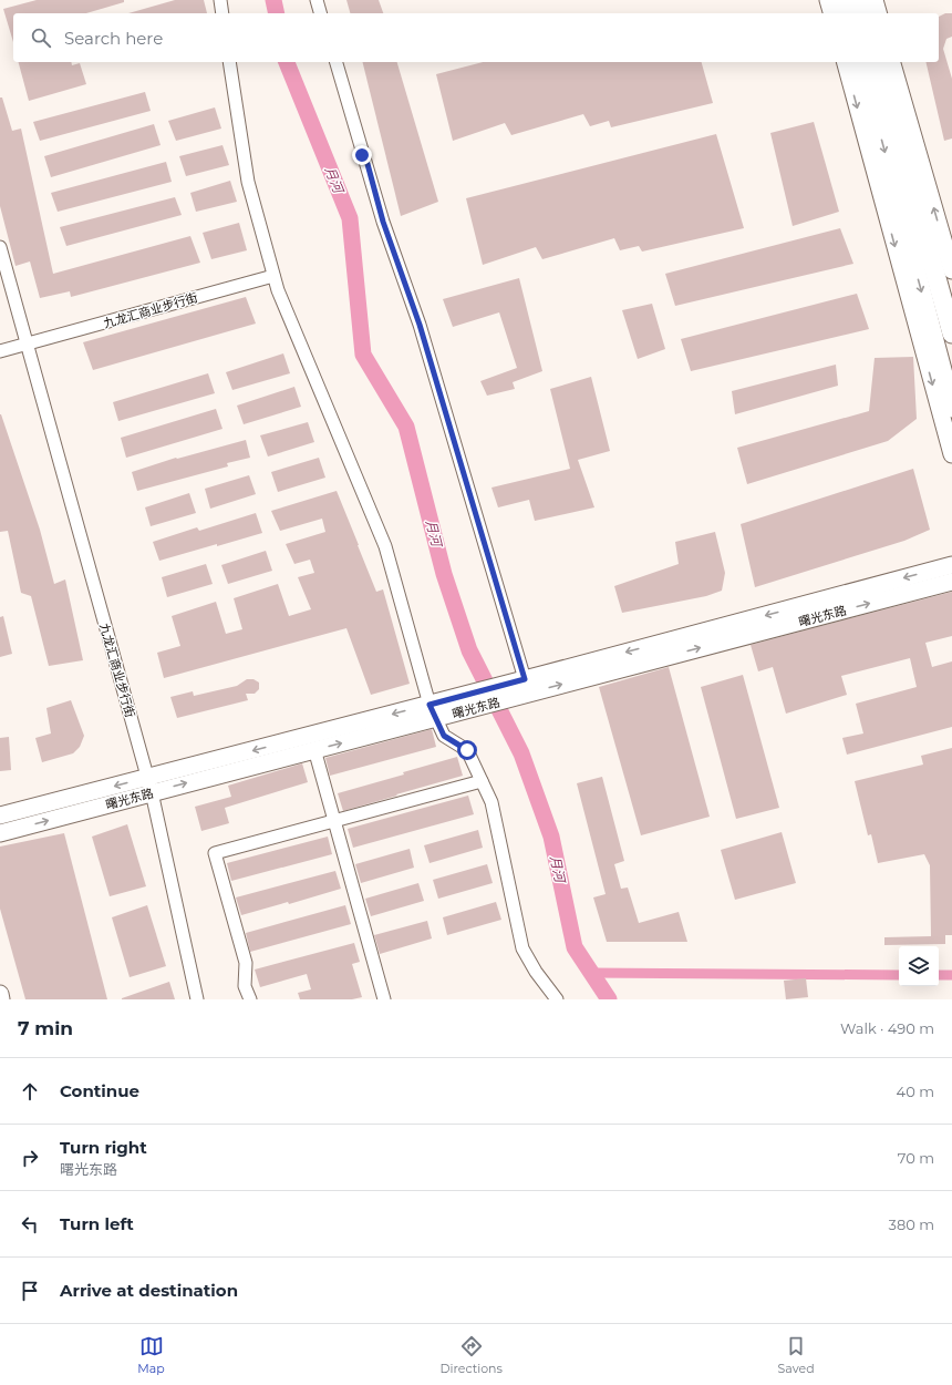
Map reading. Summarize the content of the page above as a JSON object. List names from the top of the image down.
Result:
{
  "streets": {
    "main road": ["曙光东路"],
    "street": ["九龙汇商业步行街"]
  },
  "crossings": [
    ["九龙汇商业步行街", "曙光东路"]
  ],
  "water": ["月河"],
  "page": {
    "search": "Search here",
    "heading": ["7 min", "Walk · 490 m"],
    "list": [
      ["Continue", "40 m"],
      ["Turn right", "曙光东路", "70 m"],
      ["Turn left", "380 m"],
      "Arrive at destination"
    ],
    "nav": ["Map", "Directions", "Saved"]
  }
}
